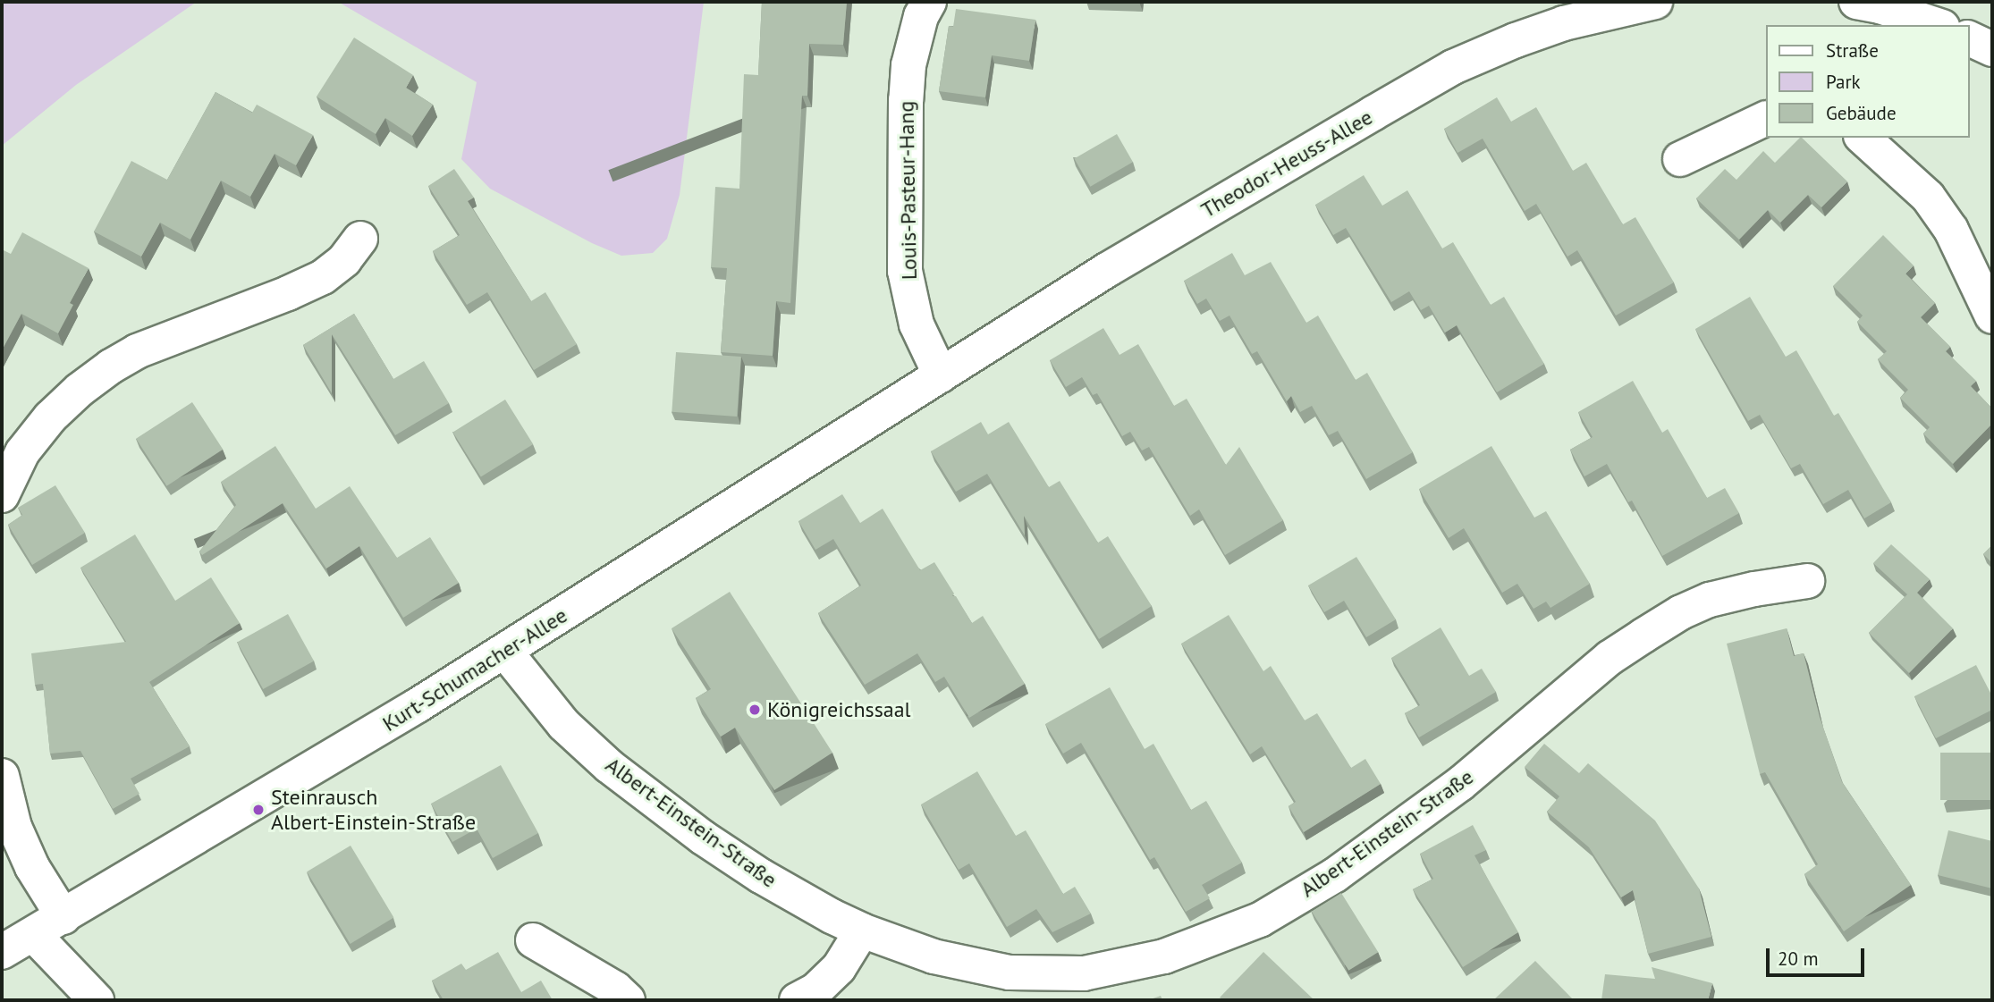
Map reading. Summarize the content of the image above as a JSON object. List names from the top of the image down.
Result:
{
  "streets": {
    "street": [
      "Theodor-Heuss-Allee",
      "Louis-Pasteur-Hang",
      "Kurt-Schumacher-Allee",
      "Albert-Einstein-Straße"
    ]
  },
  "crossings": [
    ["Theodor-Heuss-Allee", "Louis-Pasteur-Hang"],
    ["Theodor-Heuss-Allee", "Kurt-Schumacher-Allee"],
    ["Louis-Pasteur-Hang", "Kurt-Schumacher-Allee"],
    ["Kurt-Schumacher-Allee", "Albert-Einstein-Straße"]
  ],
  "places": ["Königreichssaal", "Steinrausch Albert-Einstein-Straße"],
  "legend": ["Straße", "Park", "Gebäude"],
  "scale_bar": "20 m"
}
